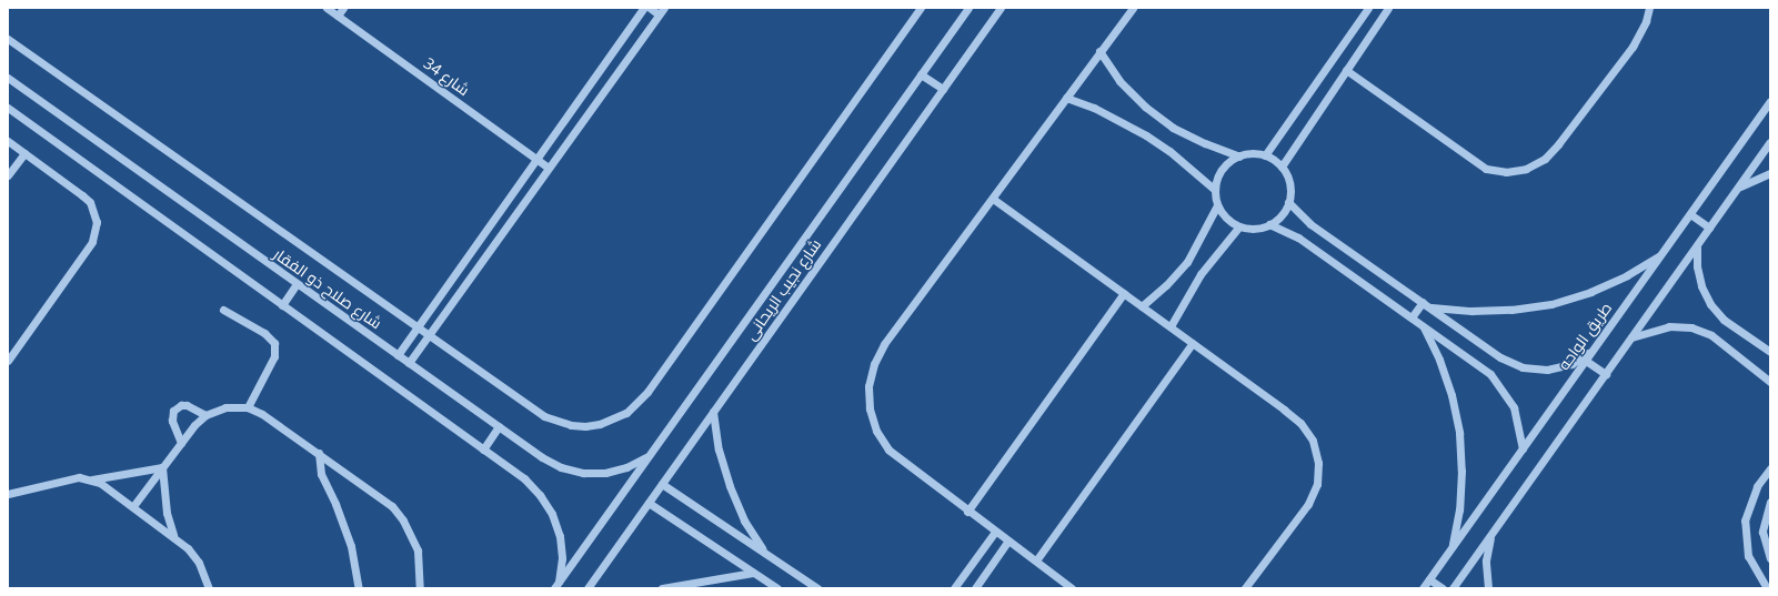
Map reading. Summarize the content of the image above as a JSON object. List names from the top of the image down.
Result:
{
  "streets": {
    "street": [
      "شارع 34",
      "شارع صلاح ذو الفقار",
      "شارع نجيب الريحانى",
      "طريق الواحه"
    ]
  },
  "crossings": [
    ["شارع صلاح ذو الفقار", "شارع نجيب الريحانى"]
  ]
}
